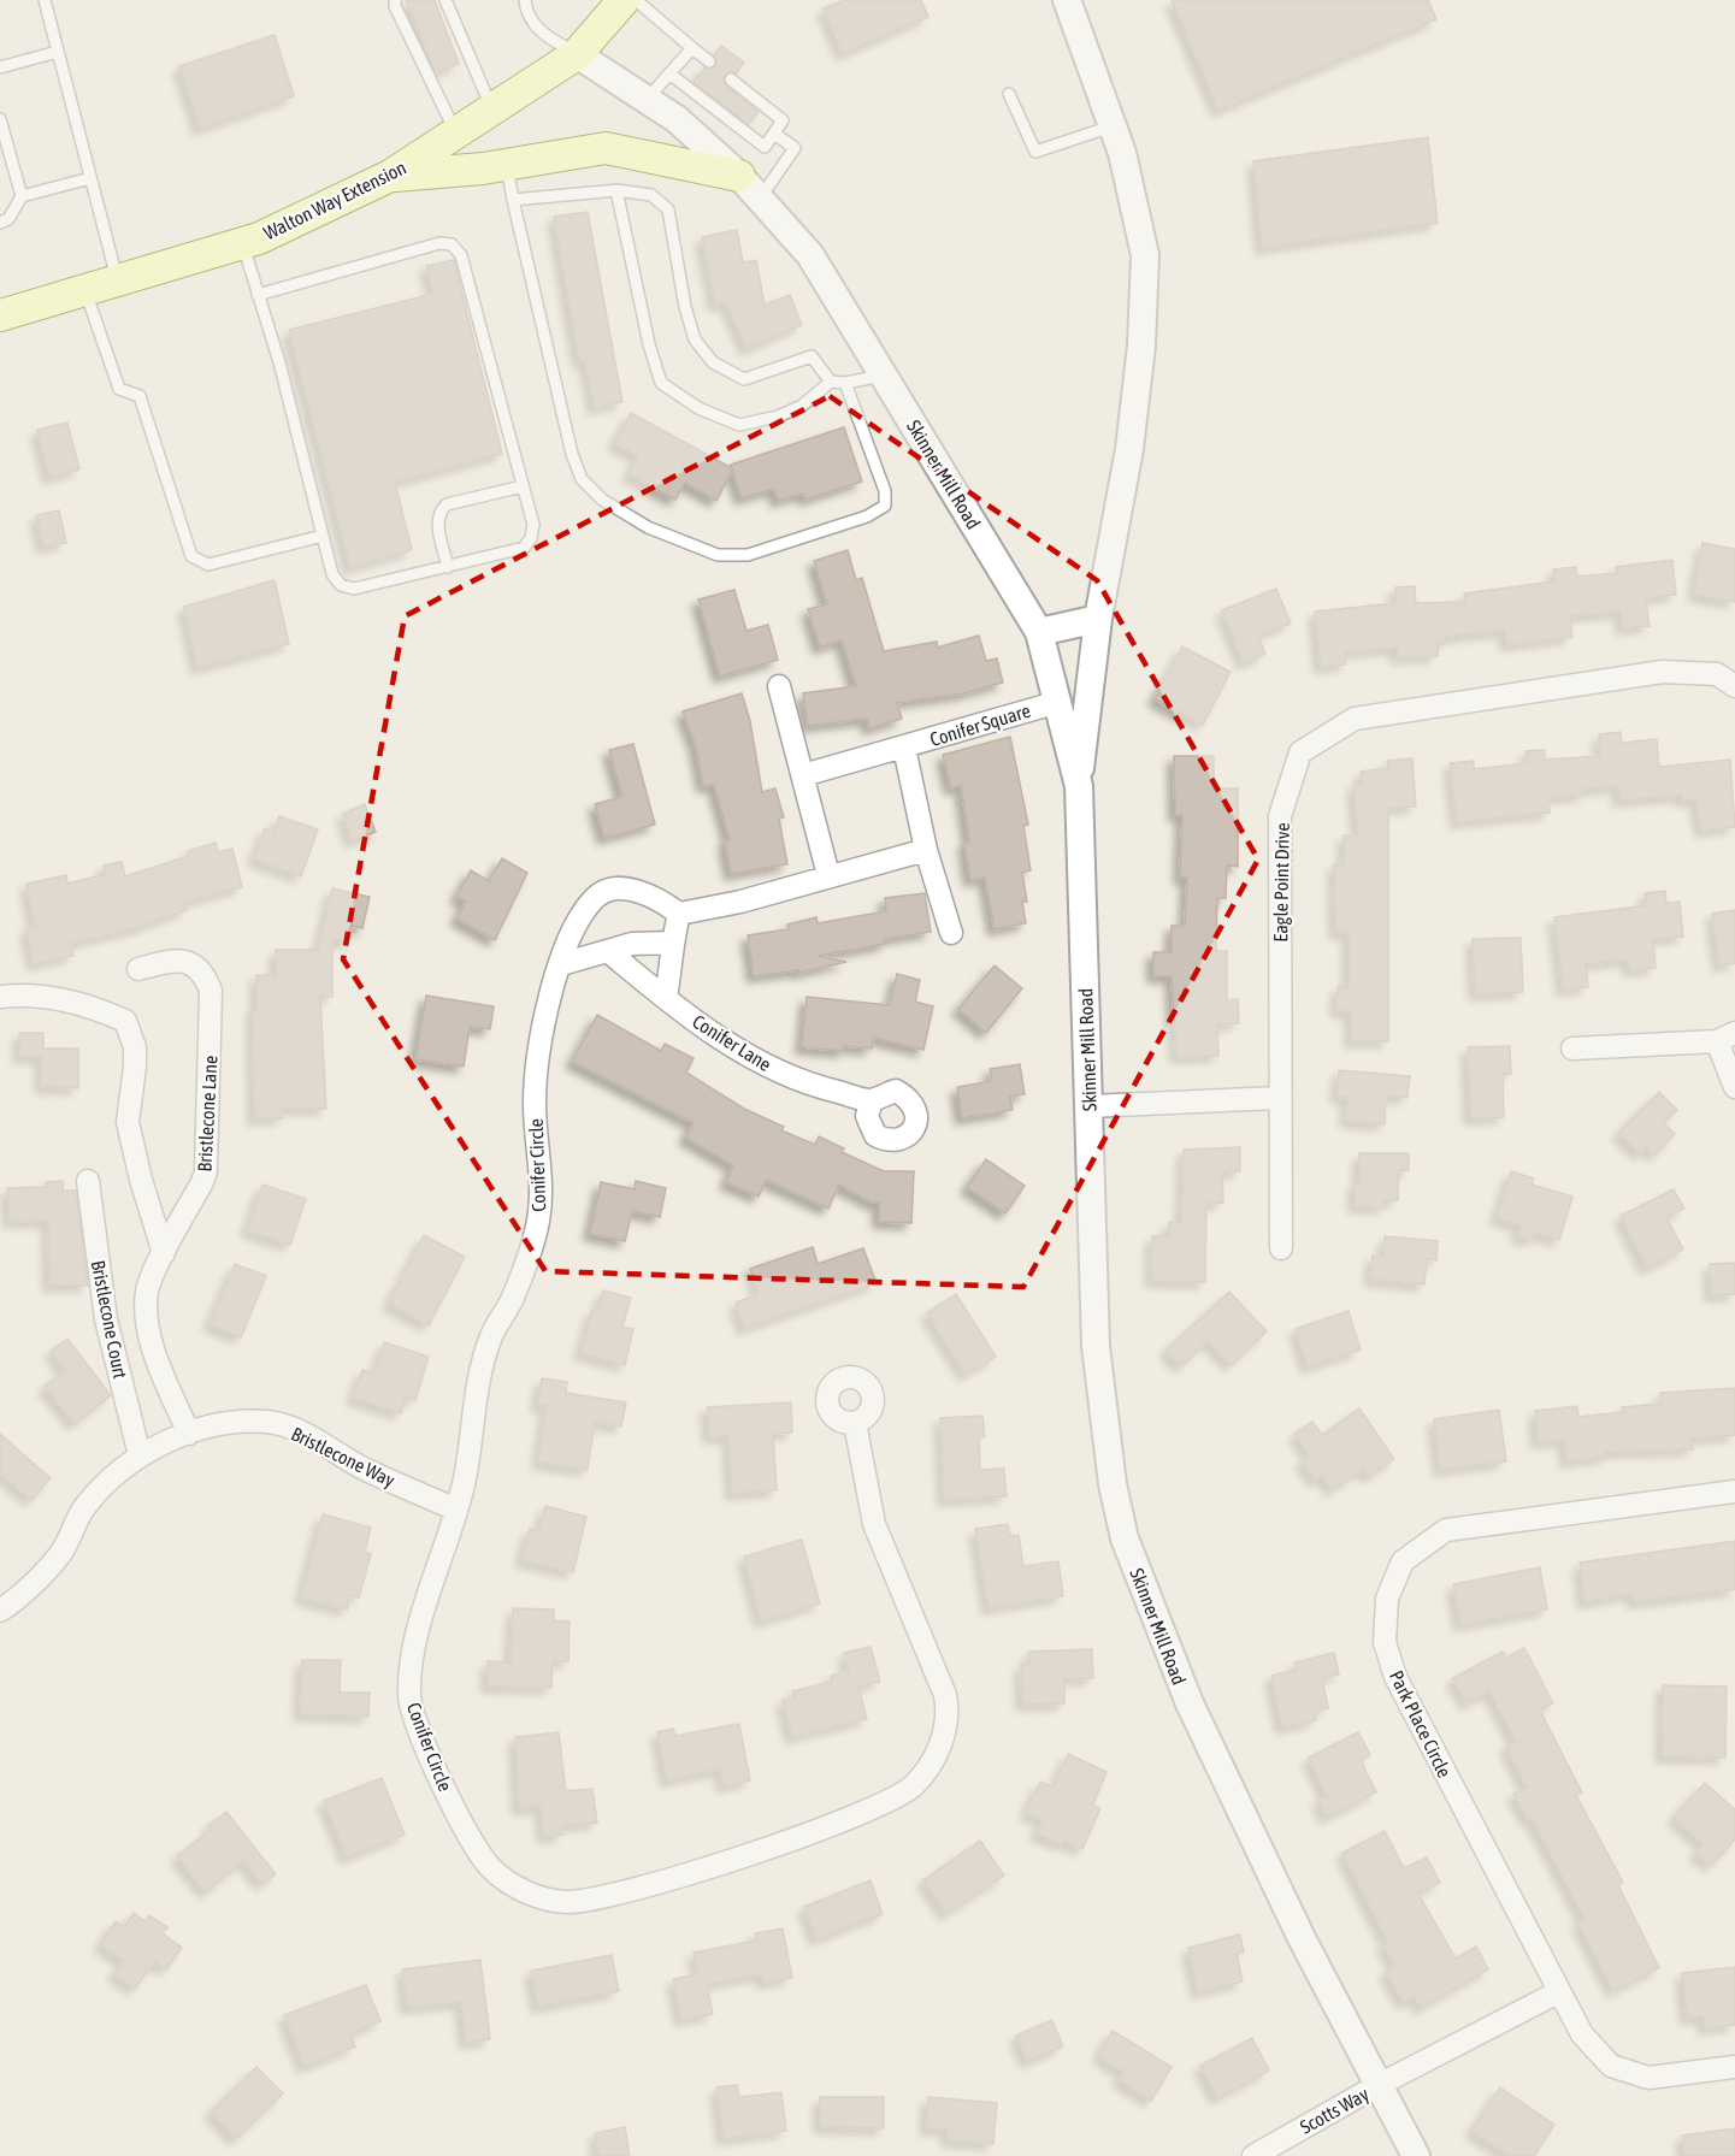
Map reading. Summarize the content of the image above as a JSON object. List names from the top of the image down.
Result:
{
  "streets": {
    "main road": ["Walton Way Extension"],
    "street": [
      "Skinner Mill Road",
      "Conifer Square",
      "Eagle Point Drive",
      "Conifer Lane",
      "Bristlecone Lane",
      "Conifer Circle",
      "Bristlecone Court",
      "Bristlecone Way",
      "Park Place Circle",
      "Scotts Way"
    ]
  },
  "crossings": [
    ["Walton Way Extension", "Skinner Mill Road"],
    ["Skinner Mill Road", "Conifer Square"],
    ["Skinner Mill Road", "Scotts Way"],
    ["Bristlecone Lane", "Bristlecone Way"],
    ["Conifer Circle", "Bristlecone Way"],
    ["Bristlecone Court", "Bristlecone Way"]
  ]
}
